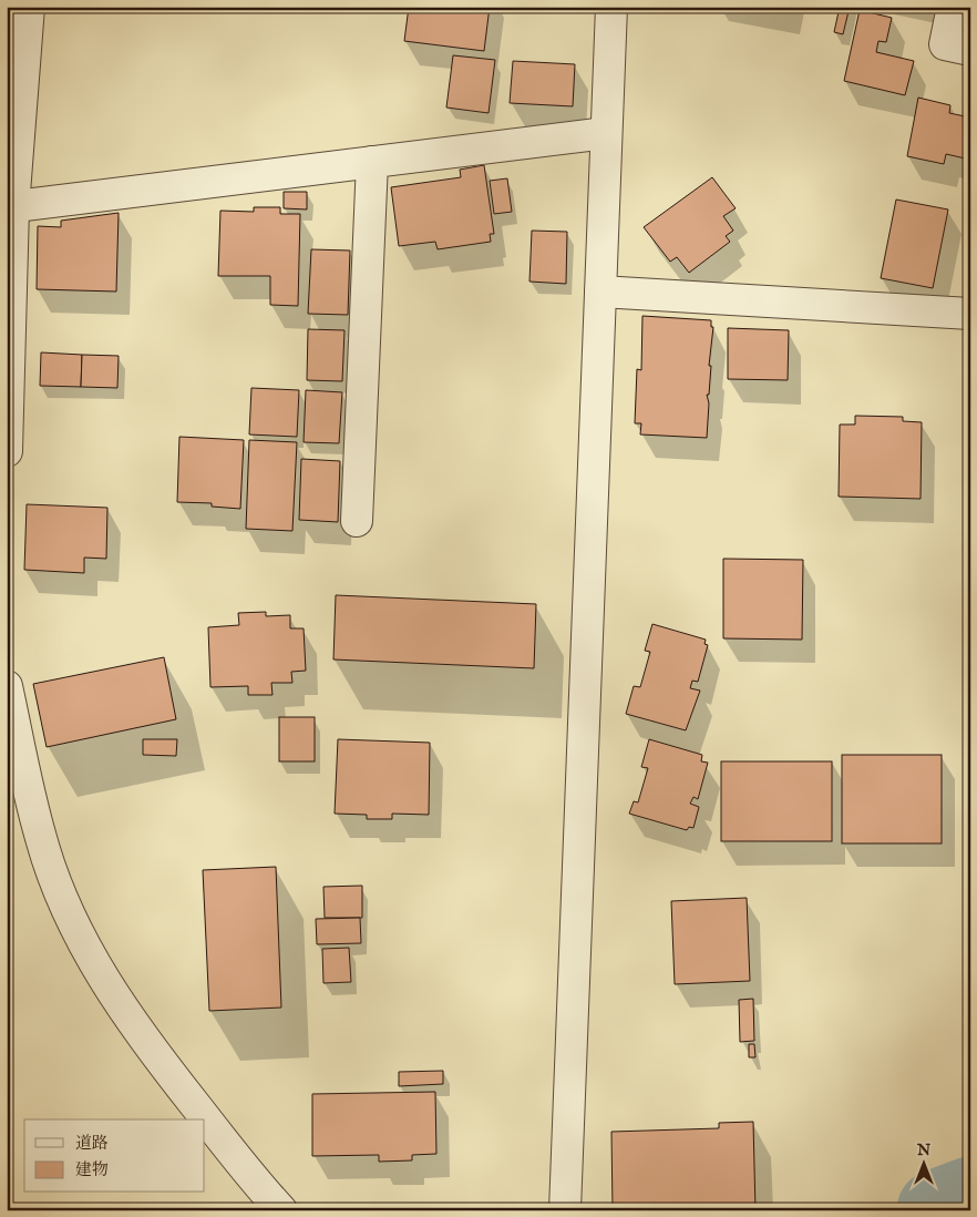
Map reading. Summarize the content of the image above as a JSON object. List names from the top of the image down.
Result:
{
  "legend": ["道路", "建物"],
  "north": "top"
}
